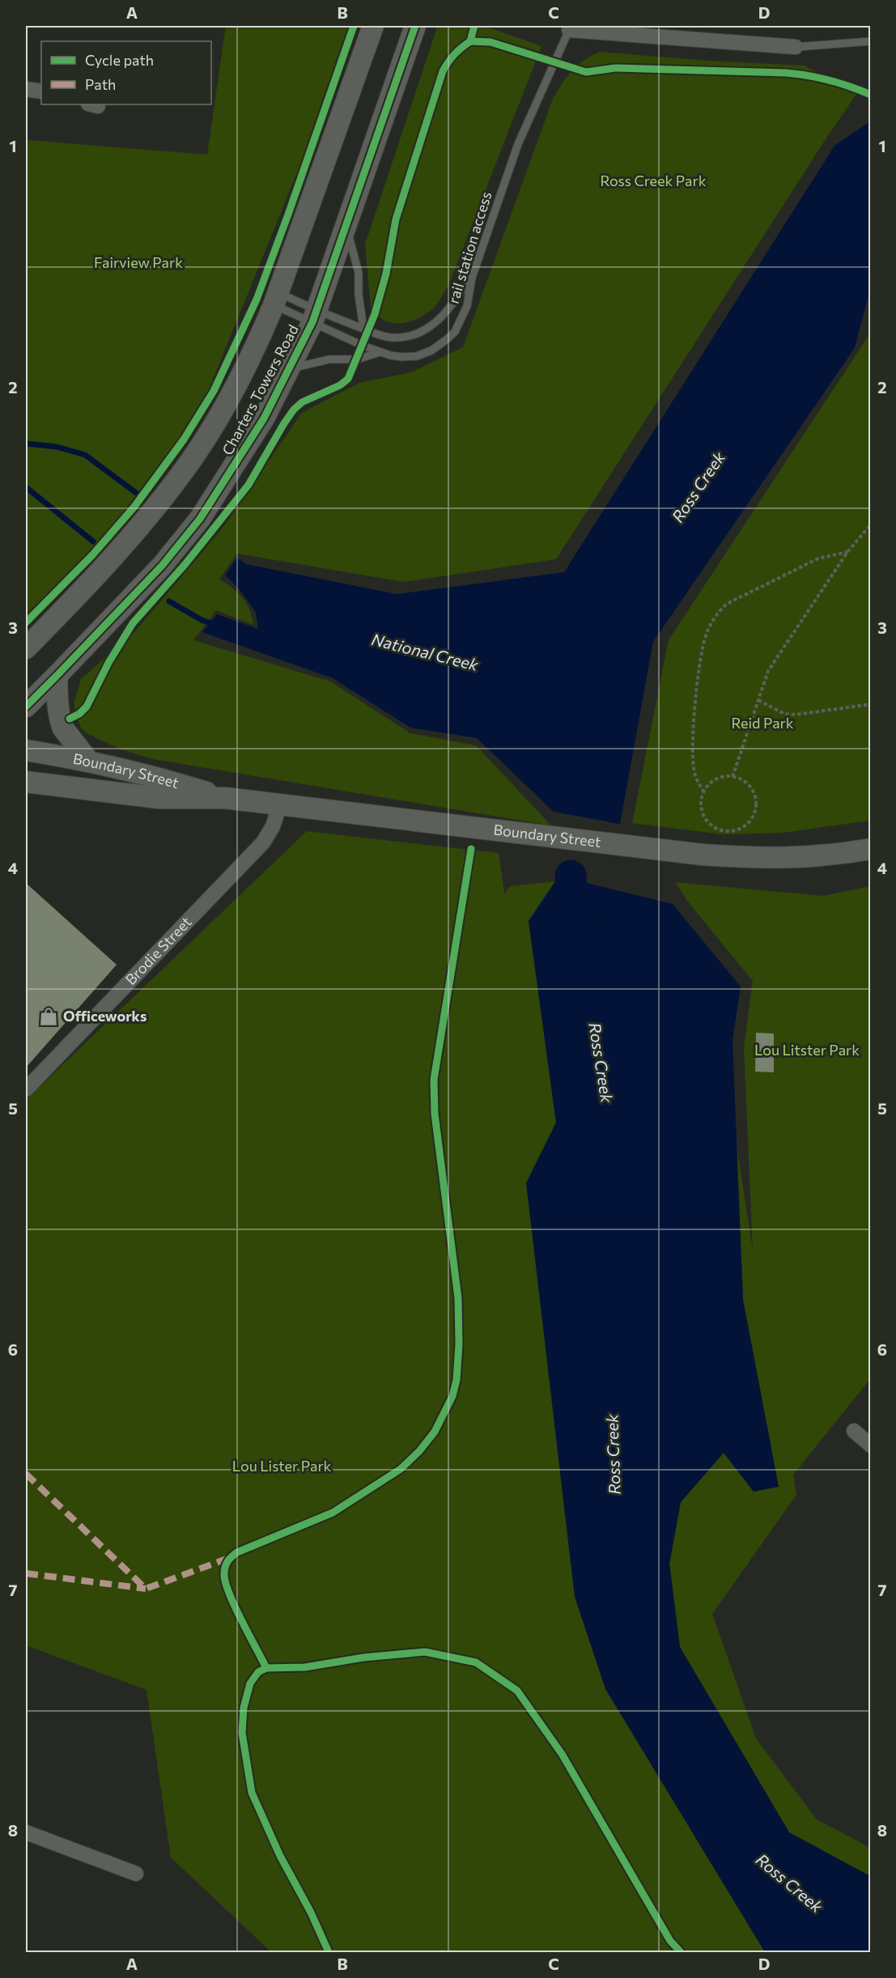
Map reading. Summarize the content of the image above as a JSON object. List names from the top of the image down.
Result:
{
  "streets": {
    "main road": ["Charters Towers Road", "Boundary Street"],
    "street": ["Brodie Street"],
    "lane": ["rail station access"]
  },
  "crossings": [
    ["rail station access", "Charters Towers Road"],
    ["Boundary Street", "Brodie Street"]
  ],
  "water": ["Ross Creek", "National Creek"],
  "parks": [
    "Ross Creek Park",
    "Fairview Park",
    "Reid Park",
    "Lou Litster Park",
    "Lou Lister Park"
  ],
  "places": {
    "shop": ["Officeworks"]
  },
  "legend": ["Cycle path", "Path"],
  "grid": {
    "columns": [
      "A",
      "B",
      "C",
      "D"
    ],
    "rows": [
      "1",
      "2",
      "3",
      "4",
      "5",
      "6",
      "7",
      "8"
    ]
  }
}
